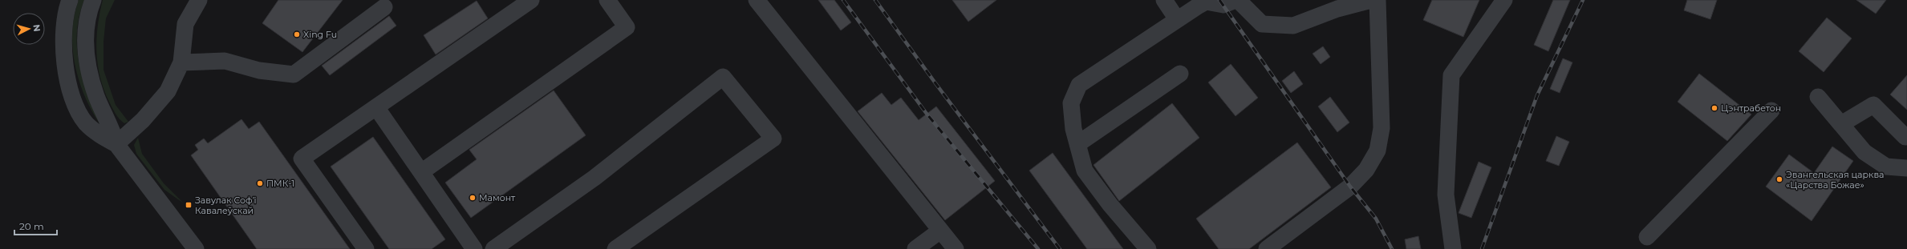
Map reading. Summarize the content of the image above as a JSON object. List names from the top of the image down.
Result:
{
  "places": {
    "other": [
      "Xing Fu",
      "Цэнтрабетон",
      "Эвангельская царква «Царства Божае»",
      "ПМК-1",
      "Мамонт"
    ],
    "transit": ["Завулак Софʼі Кавалеўскай"]
  },
  "scale_bar": "20 m",
  "north": "right"
}
